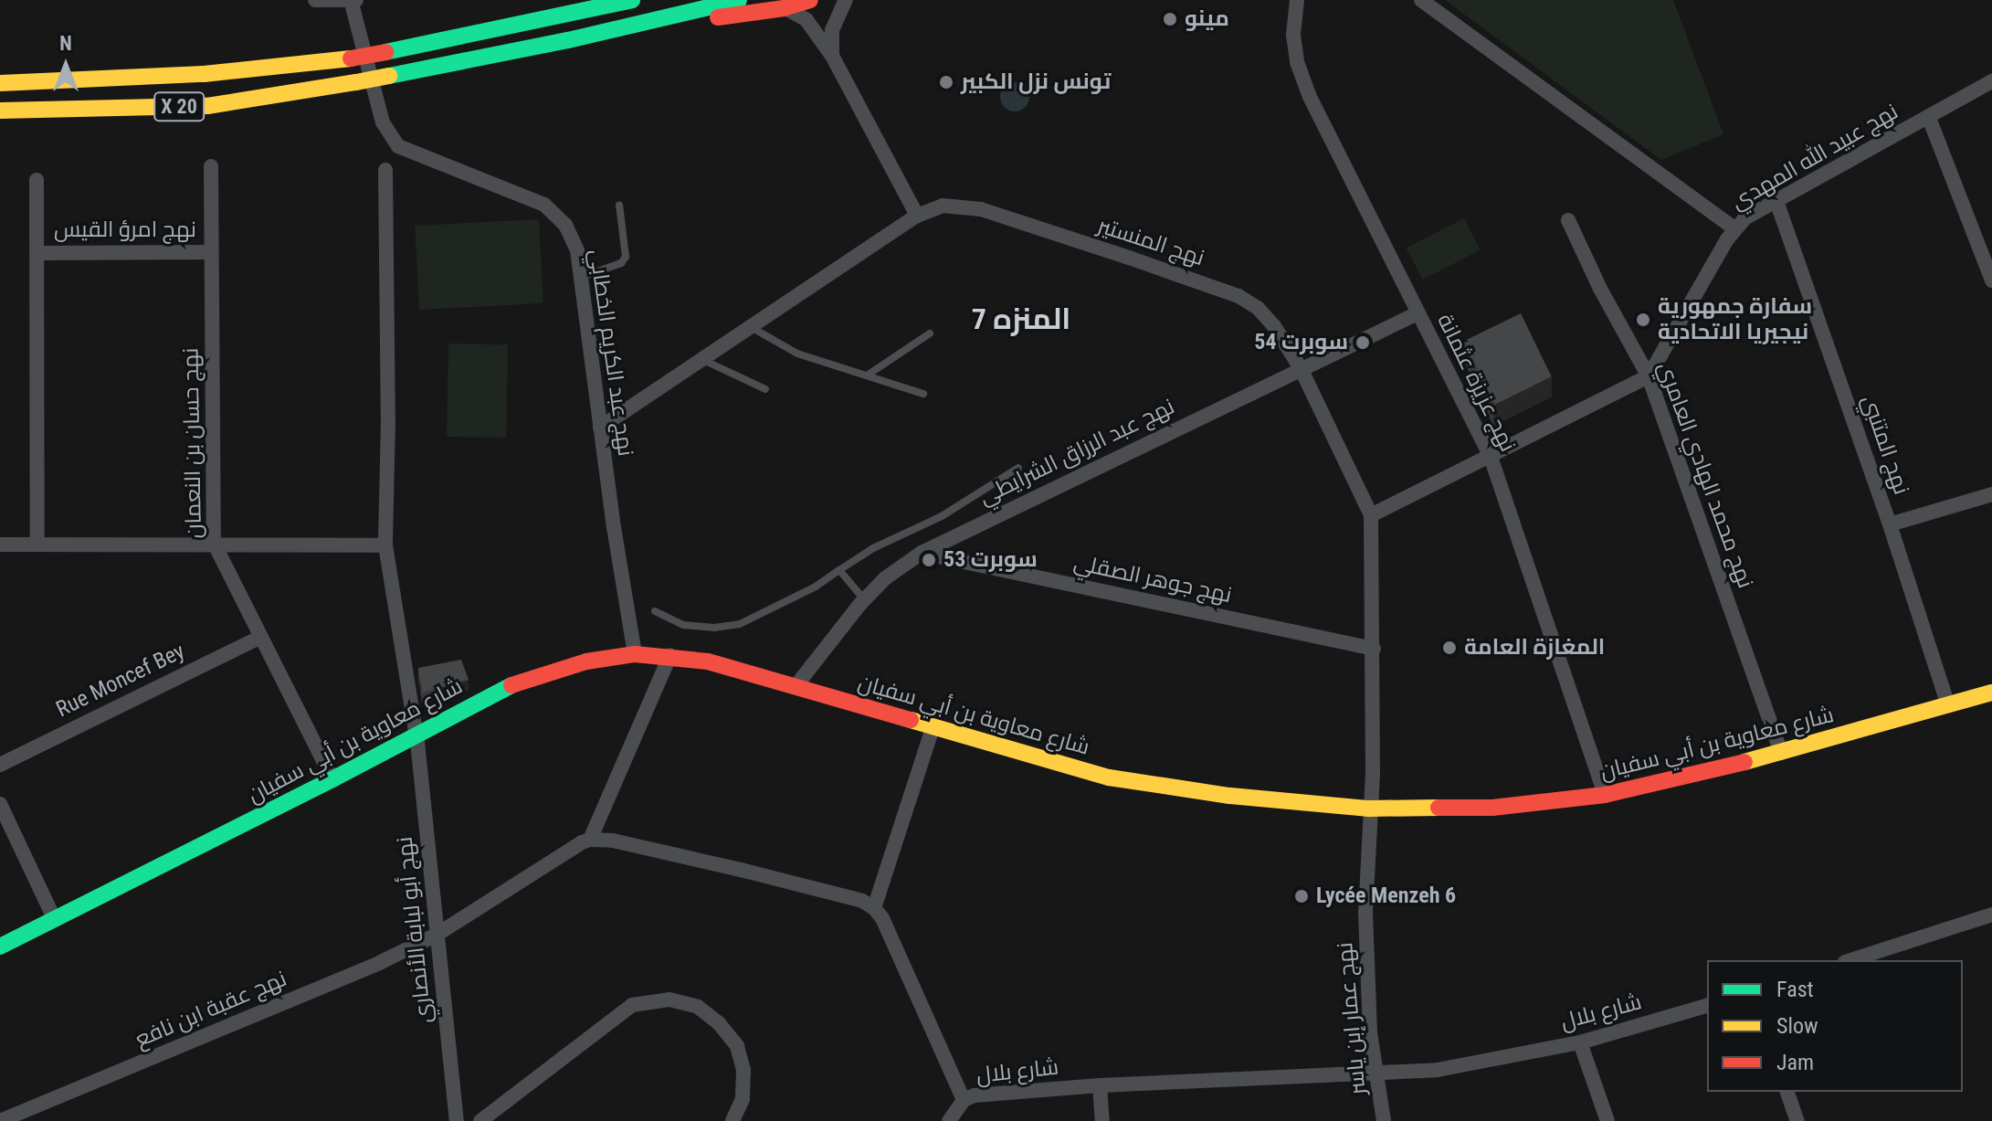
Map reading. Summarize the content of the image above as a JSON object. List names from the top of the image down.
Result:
{
  "streets": {
    "main road": ["X 20", "شارع معاوية بن أبي سفيان"],
    "street": [
      "نهج عبيد الله المهدي",
      "نهج امرؤ القيس",
      "نهج المنستير",
      "نهج عبد الكريم الخطابي",
      "نهج عزيزة عثمانة",
      "نهج حسان بن النعمان",
      "نهج المتنبي",
      "نهج عبد الرزاق الشرايطي",
      "نهج محمد الهادي العامري",
      "نهج جوهر الصقلي",
      "Rue Moncef Bey",
      "نهج أبو لبابة الأنصاري",
      "نهج عقبة ابن نافع",
      "شارع بلال",
      "نهج عمار إبن ياسر"
    ]
  },
  "crossings": [
    ["نهج عبيد الله المهدي", "نهج المتنبي"],
    ["نهج عبيد الله المهدي", "نهج محمد الهادي العامري"],
    ["نهج امرؤ القيس", "نهج حسان بن النعمان"],
    ["نهج المنستير", "نهج عبد الكريم الخطابي"],
    ["نهج المنستير", "نهج عبد الرزاق الشرايطي"],
    ["نهج المنستير", "نهج جوهر الصقلي"],
    ["نهج المنستير", "شارع معاوية بن أبي سفيان"],
    ["نهج المنستير", "نهج عمار إبن ياسر"],
    ["نهج عبد الكريم الخطابي", "شارع معاوية بن أبي سفيان"],
    ["نهج عزيزة عثمانة", "نهج عبد الرزاق الشرايطي"],
    ["نهج عزيزة عثمانة", "شارع معاوية بن أبي سفيان"],
    ["نهج حسان بن النعمان", "Rue Moncef Bey"],
    ["نهج حسان بن النعمان", "شارع معاوية بن أبي سفيان"],
    ["نهج المتنبي", "شارع معاوية بن أبي سفيان"],
    ["نهج عبد الرزاق الشرايطي", "نهج جوهر الصقلي"],
    ["نهج عبد الرزاق الشرايطي", "شارع معاوية بن أبي سفيان"],
    ["نهج محمد الهادي العامري", "شارع معاوية بن أبي سفيان"],
    ["شارع معاوية بن أبي سفيان", "نهج أبو لبابة الأنصاري"],
    ["شارع معاوية بن أبي سفيان", "نهج عمار إبن ياسر"],
    ["نهج أبو لبابة الأنصاري", "نهج عقبة ابن نافع"],
    ["شارع بلال", "نهج عمار إبن ياسر"]
  ],
  "districts": ["المنزه 7"],
  "places": [
    "مينو",
    "تونس نزل الكبير",
    "سفارة جمهورية نيجيريا الاتحادية",
    "سوبرت 54",
    "سوبرت 53",
    "المغازة العامة",
    "Lycée Menzeh 6"
  ],
  "legend": ["Fast", "Slow", "Jam"],
  "north": "top"
}
